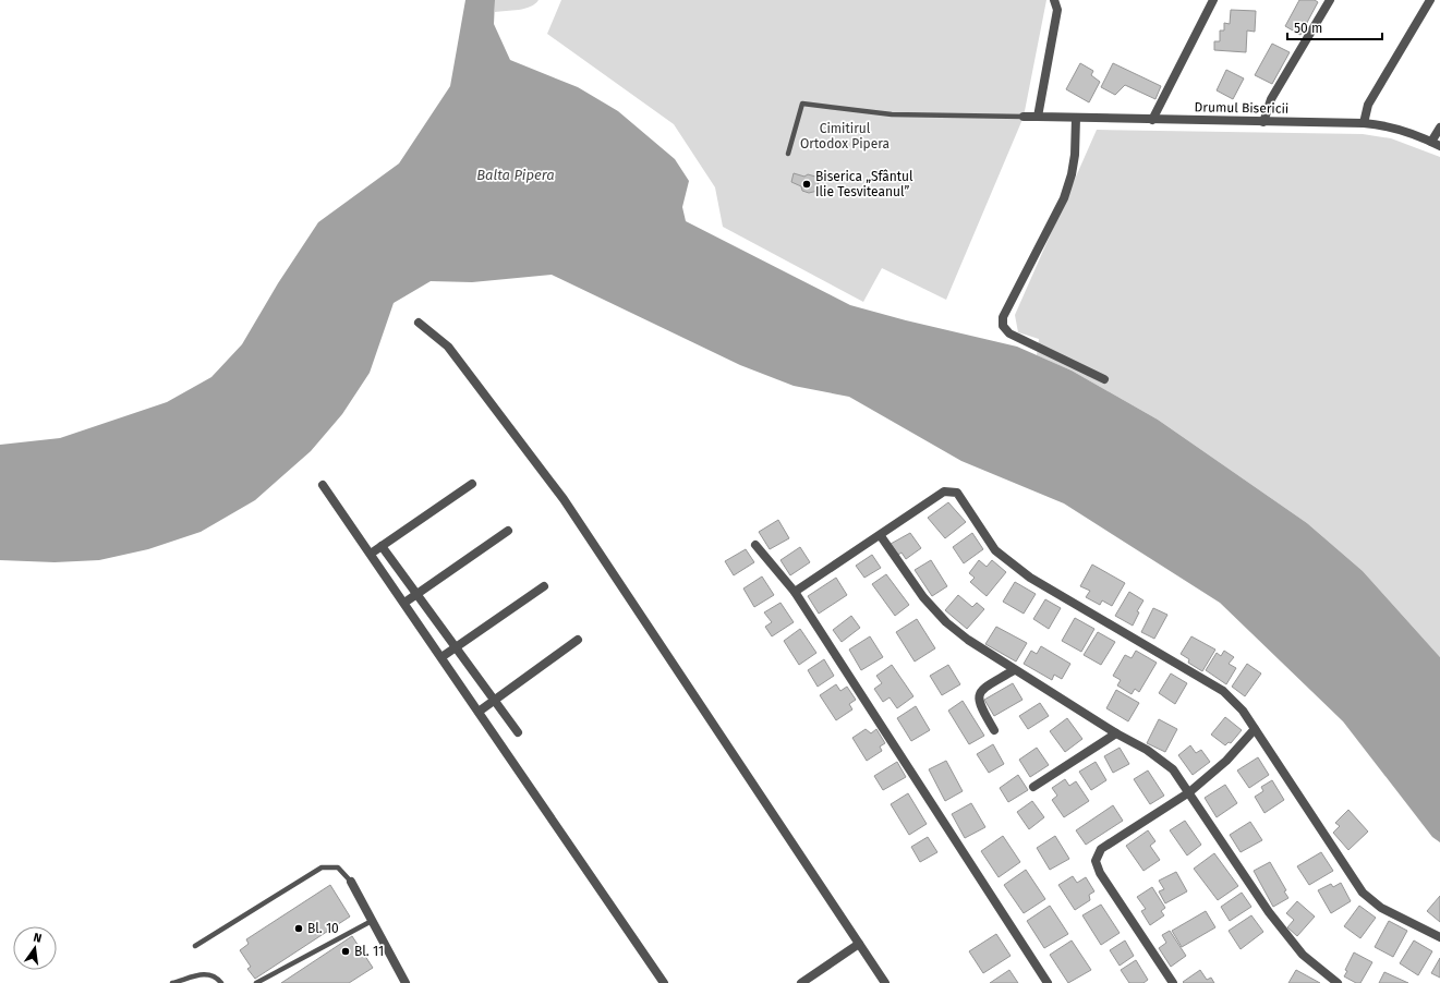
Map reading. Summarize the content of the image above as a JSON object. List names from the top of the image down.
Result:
{
  "streets": {
    "street": ["Drumul Bisericii"]
  },
  "water": ["Balta Pipera"],
  "parks": ["Cimitirul Ortodox Pipera"],
  "places": ["Biserica „Sfântul Ilie Tesviteanul”", "Bl. 10", "Bl. 11"],
  "scale_bar": "50 m",
  "north": "top"
}
